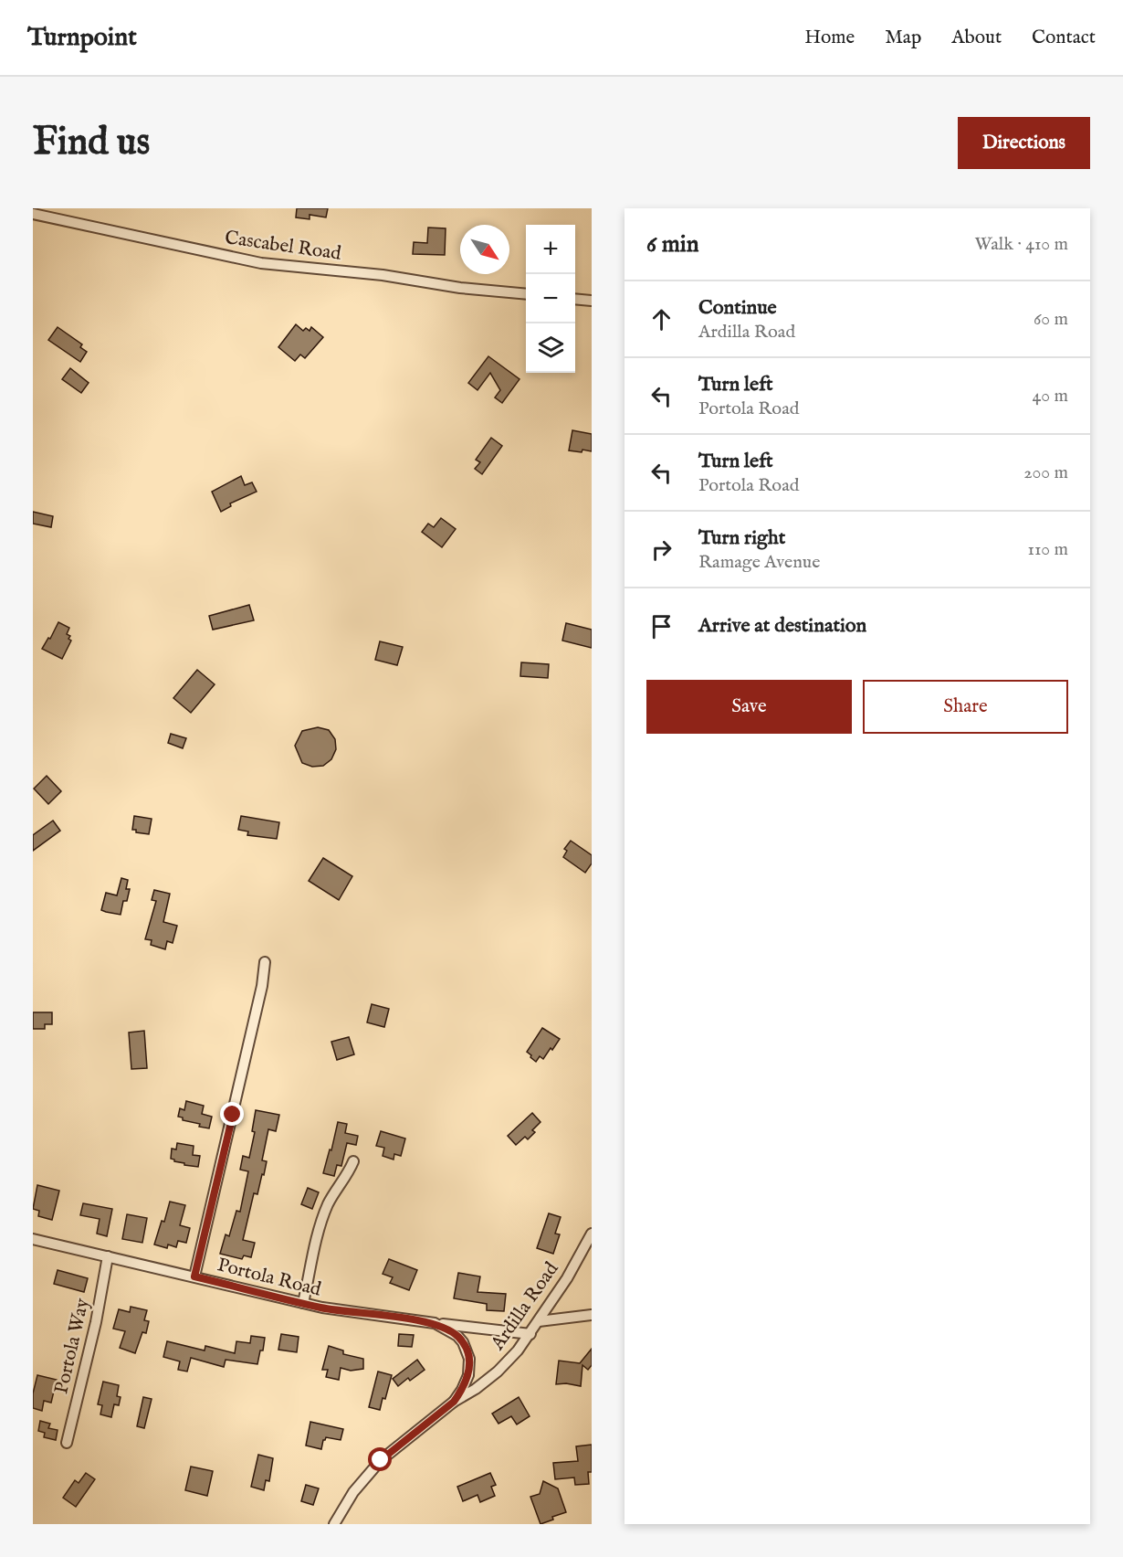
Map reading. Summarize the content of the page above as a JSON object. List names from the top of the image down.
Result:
{
  "streets": {
    "street": [
      "Cascabel Road",
      "Portola Road",
      "Ardilla Road",
      "Portola Way"
    ]
  },
  "crossings": [
    ["Portola Road", "Ardilla Road"],
    ["Portola Road", "Portola Way"]
  ],
  "north": "bottom right",
  "page": {
    "header": "Turnpoint",
    "nav": [
      "Home",
      "Map",
      "About",
      "Contact"
    ],
    "buttons": [
      "Directions",
      ["Save", "Share"]
    ],
    "title": "Find us",
    "heading": ["6 min", "Walk · 410 m"],
    "map_buttons": ["+", "−"],
    "list": [
      ["Continue", "Ardilla Road", "60 m"],
      ["Turn left", "Portola Road", "40 m"],
      ["Turn left", "Portola Road", "200 m"],
      ["Turn right", "Ramage Avenue", "110 m"],
      "Arrive at destination"
    ]
  }
}
